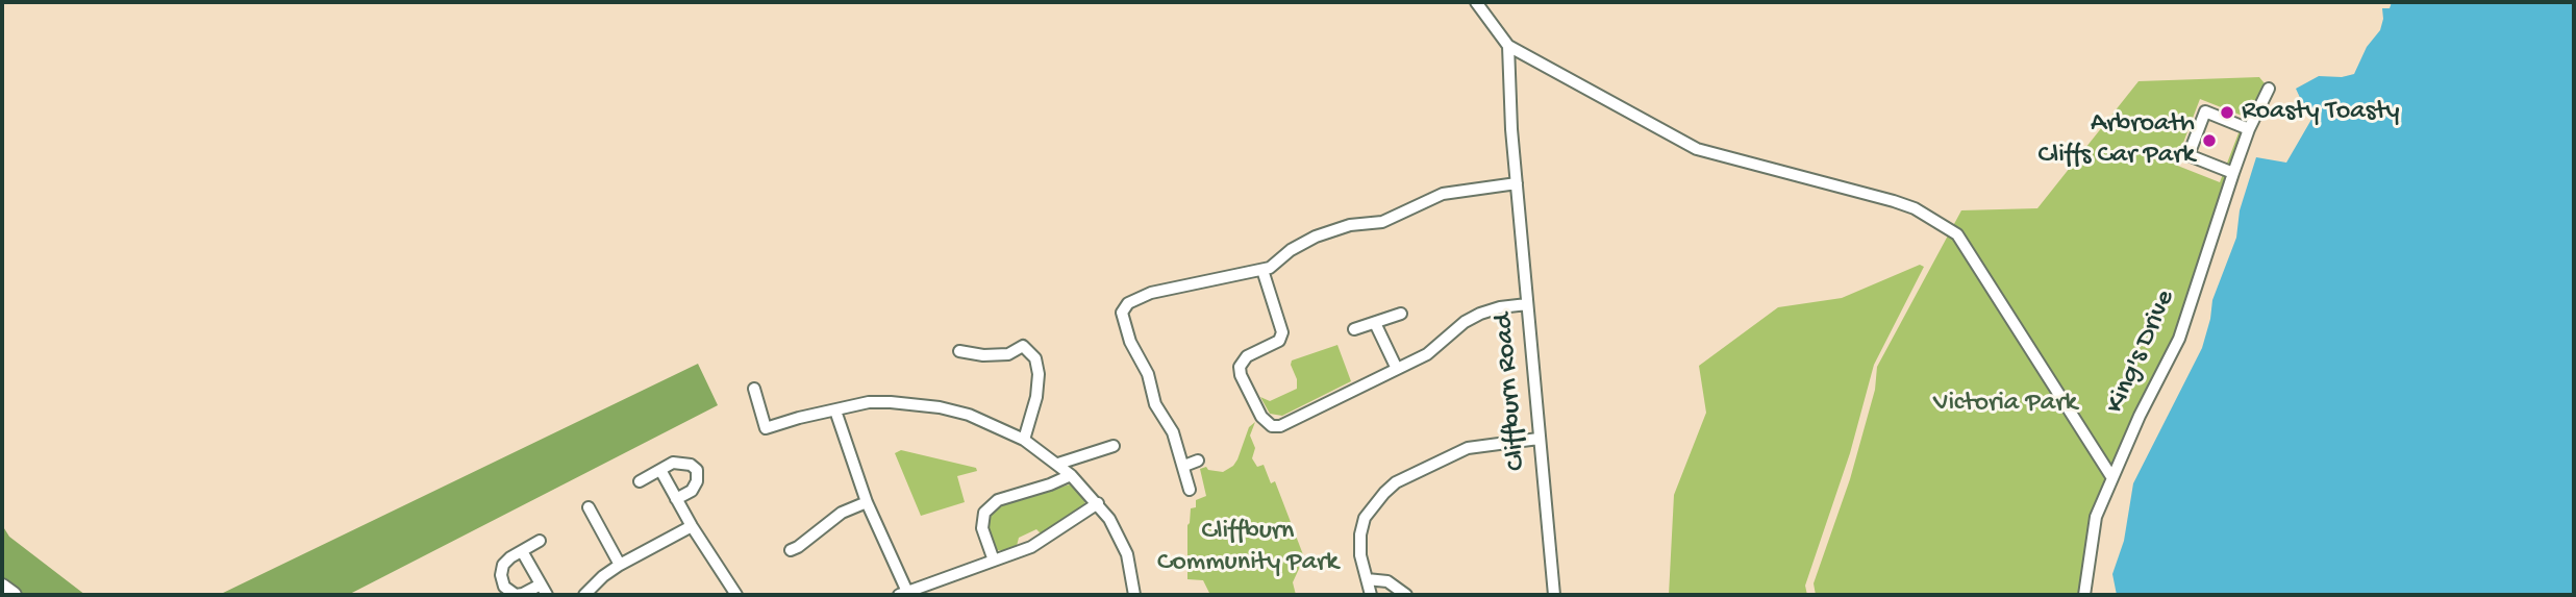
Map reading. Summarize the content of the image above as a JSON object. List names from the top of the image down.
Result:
{
  "streets": {
    "street": ["King's Drive", "Cliffburn Road"]
  },
  "parks": ["Victoria Park", "Cliffburn Community Park"],
  "places": ["Roasty Toasty", "Arbroath Cliffs Car Park"]
}
